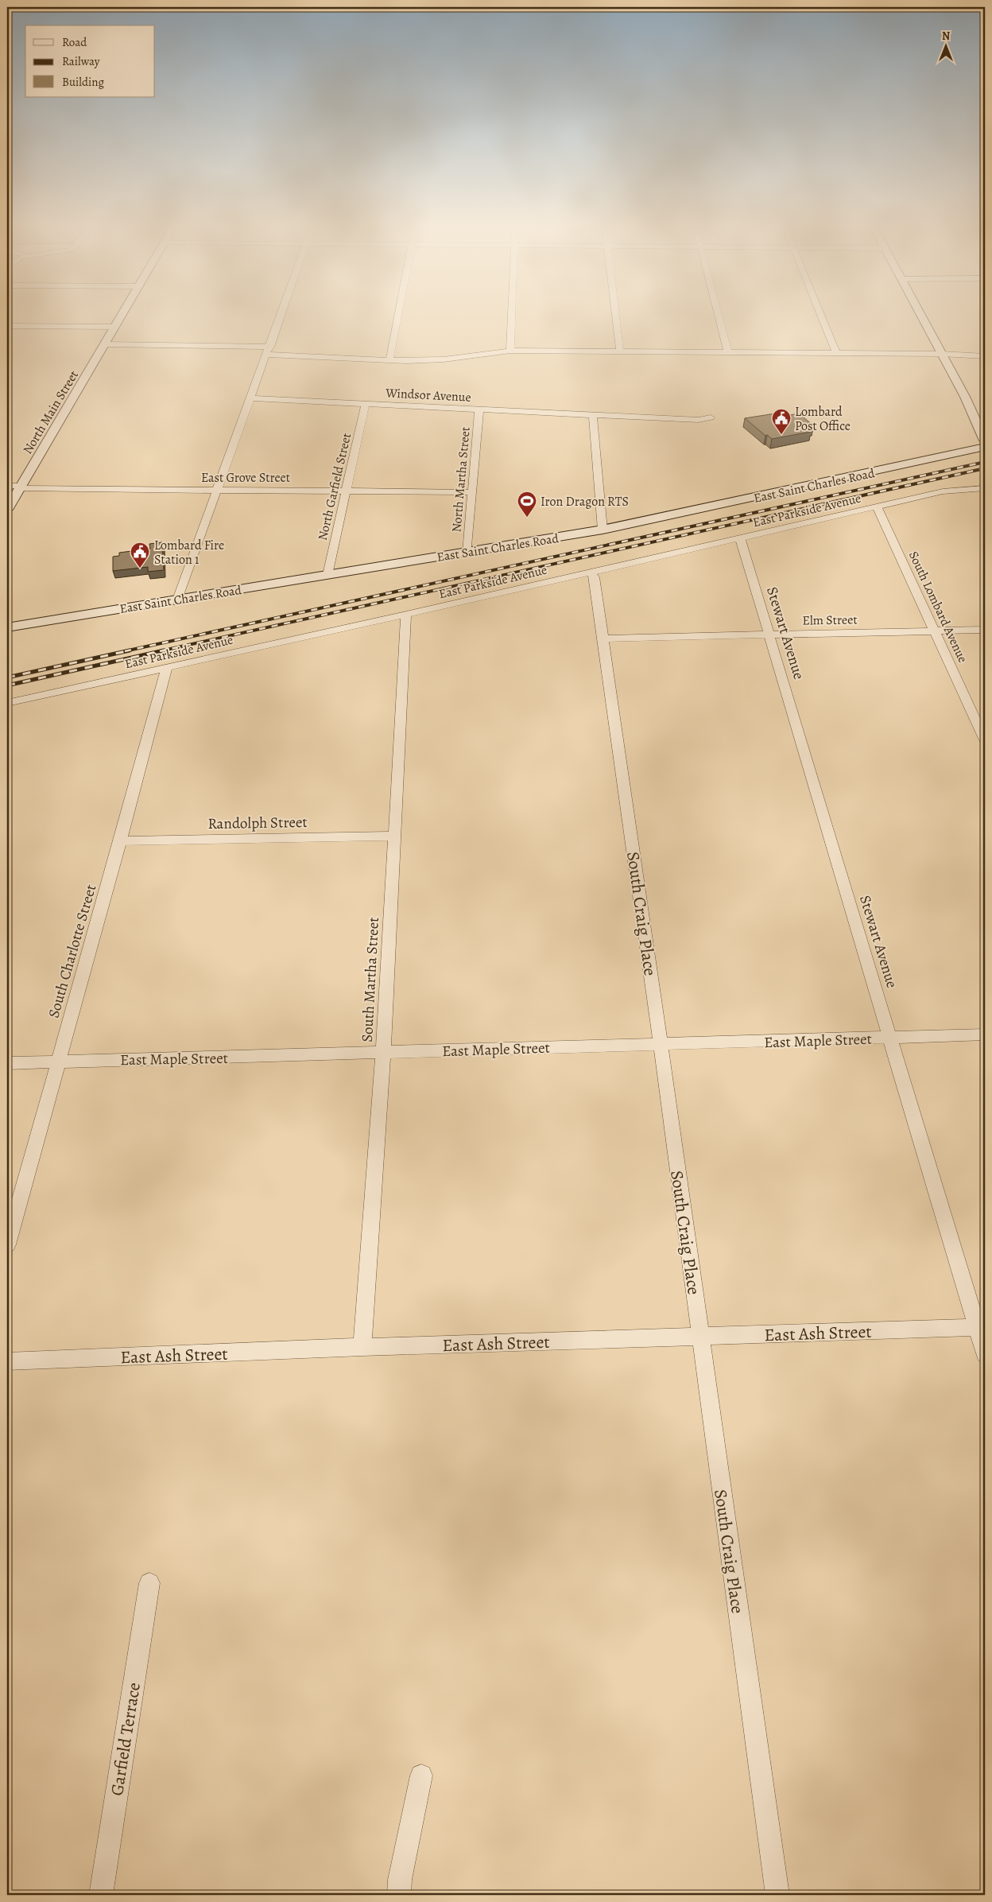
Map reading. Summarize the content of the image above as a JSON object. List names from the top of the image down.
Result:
{
  "streets": {
    "main road": ["East Saint Charles Road"],
    "street": [
      "Windsor Avenue",
      "North Main Street",
      "East Grove Street",
      "North Martha Street",
      "North Garfield Street",
      "East Parkside Avenue",
      "South Lombard Avenue",
      "Elm Street",
      "Stewart Avenue",
      "Randolph Street",
      "South Craig Place",
      "South Charlotte Street",
      "South Martha Street",
      "East Maple Street",
      "East Ash Street",
      "Garfield Terrace"
    ]
  },
  "crossings": [
    ["Windsor Avenue", "North Martha Street"],
    ["Windsor Avenue", "North Garfield Street"],
    ["North Main Street", "East Grove Street"],
    ["East Grove Street", "North Martha Street"],
    ["East Grove Street", "North Garfield Street"],
    ["North Martha Street", "East Saint Charles Road"],
    ["East Saint Charles Road", "North Garfield Street"],
    ["East Parkside Avenue", "South Lombard Avenue"],
    ["East Parkside Avenue", "Stewart Avenue"],
    ["East Parkside Avenue", "South Craig Place"],
    ["East Parkside Avenue", "South Charlotte Street"],
    ["East Parkside Avenue", "South Martha Street"],
    ["South Lombard Avenue", "Elm Street"],
    ["Elm Street", "Stewart Avenue"],
    ["Elm Street", "South Craig Place"],
    ["Stewart Avenue", "East Maple Street"],
    ["Stewart Avenue", "East Ash Street"],
    ["Randolph Street", "South Charlotte Street"],
    ["Randolph Street", "South Martha Street"],
    ["South Craig Place", "East Maple Street"],
    ["South Craig Place", "East Ash Street"],
    ["South Charlotte Street", "East Maple Street"],
    ["South Martha Street", "East Maple Street"],
    ["South Martha Street", "East Ash Street"]
  ],
  "places": {
    "public building": ["Lombard Post Office", "Lombard Fire Station 1"],
    "sports": ["Iron Dragon RTS"]
  },
  "legend": ["Road", "Railway", "Building"],
  "north": "top"
}
